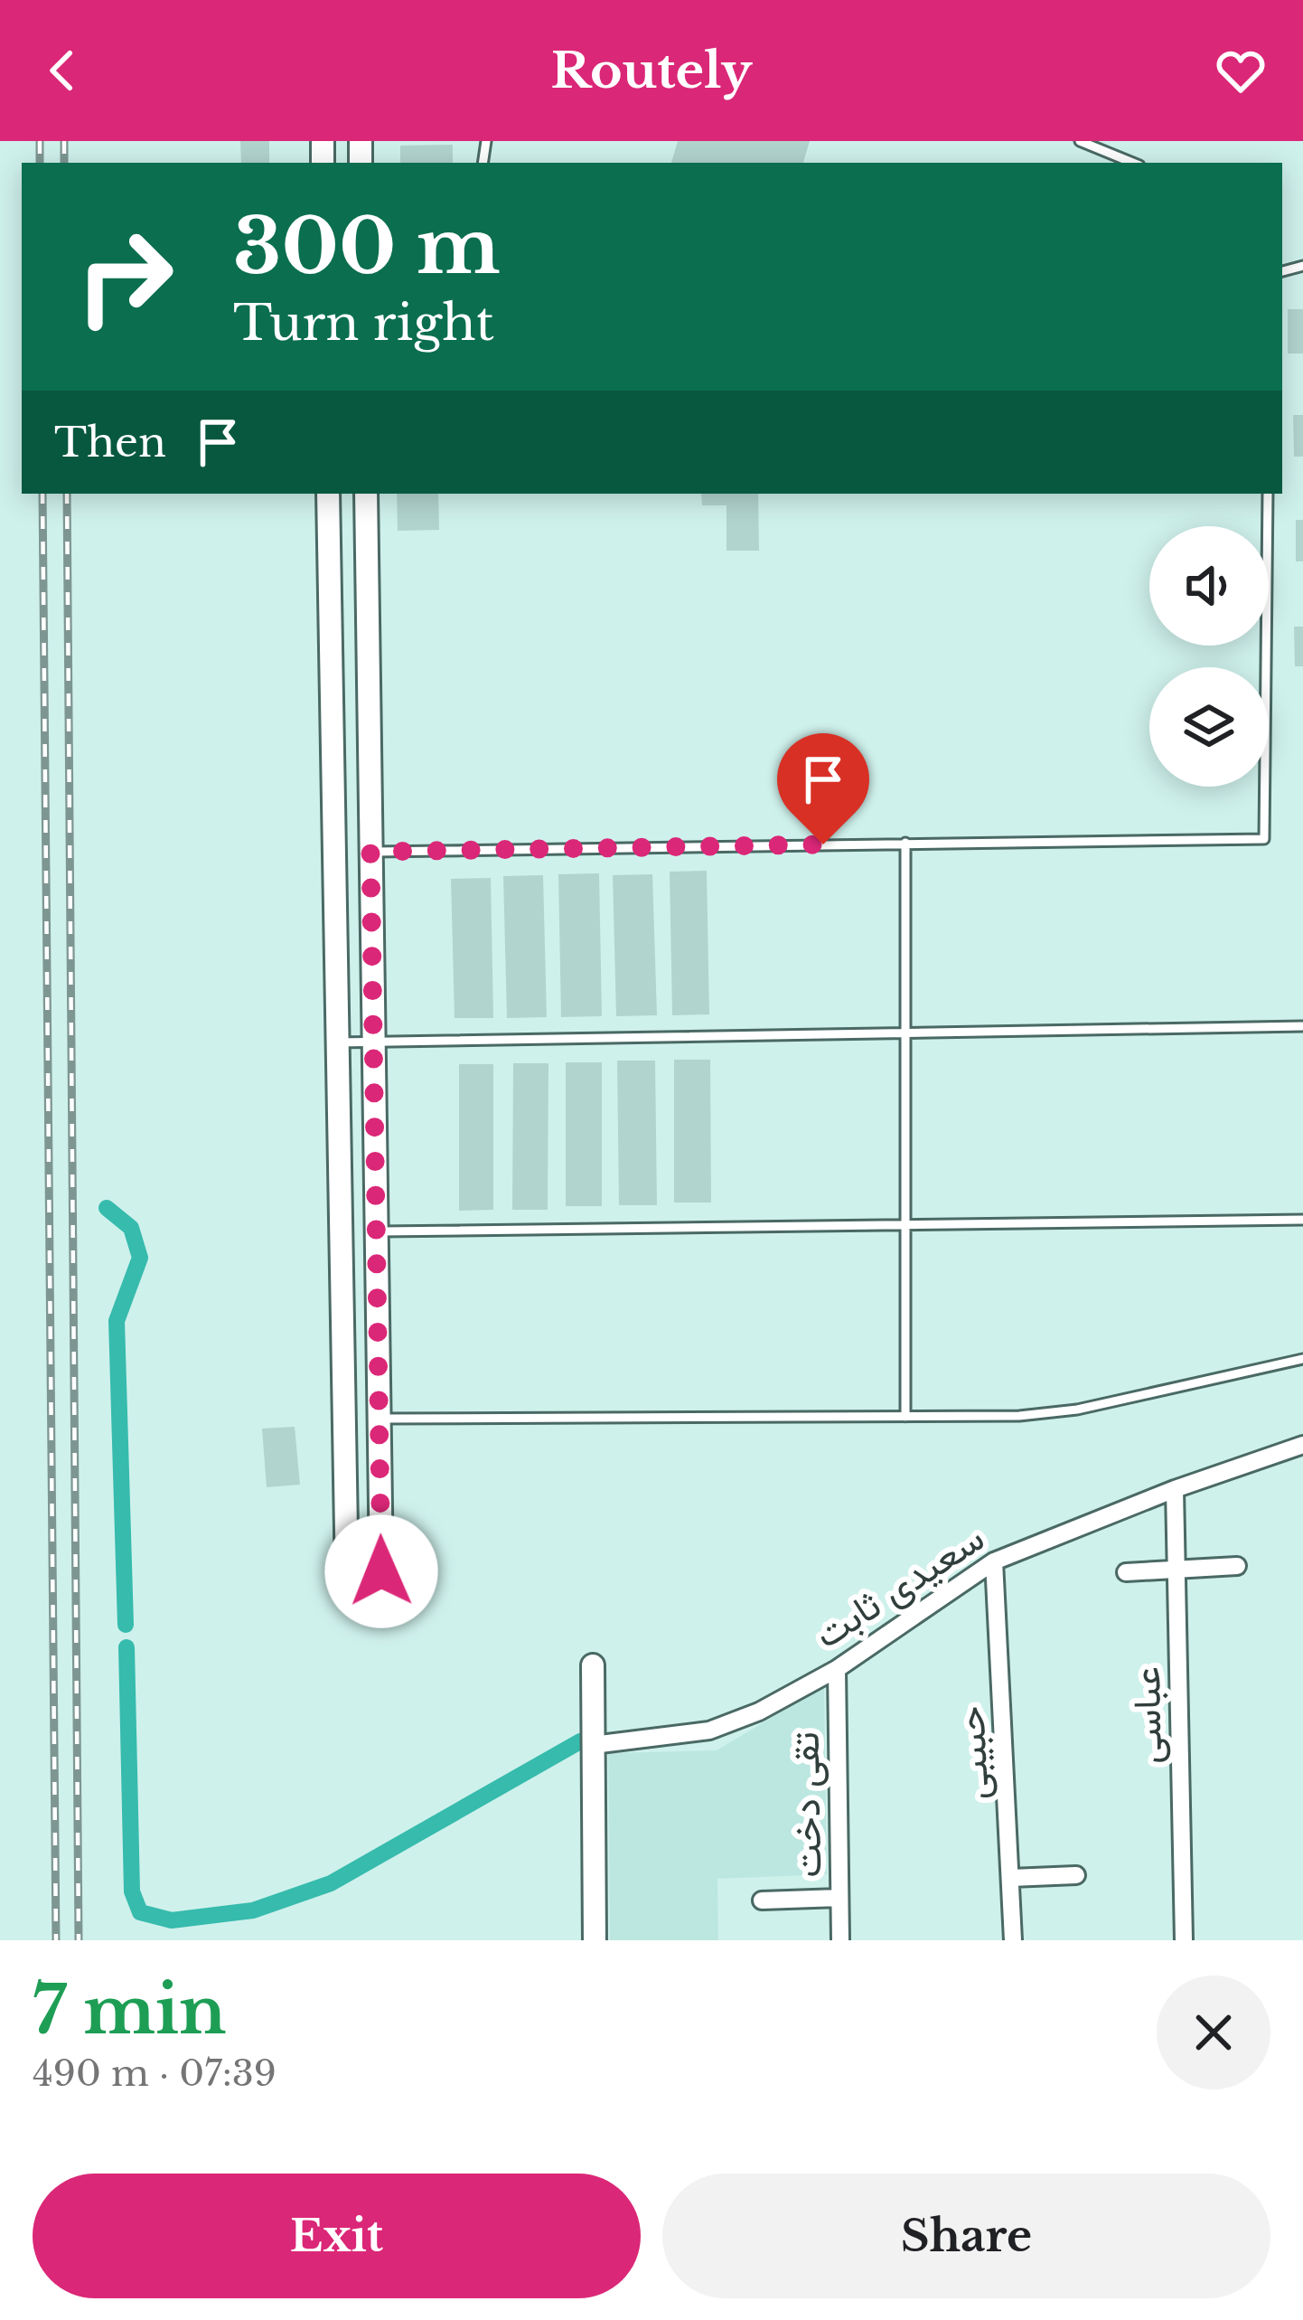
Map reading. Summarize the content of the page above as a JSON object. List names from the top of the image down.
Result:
{
  "streets": {
    "street": [
      "سعیدی ثابت",
      "عباسی",
      "حبیبی",
      "تقی دخت"
    ]
  },
  "crossings": [
    ["سعیدی ثابت", "عباسی"],
    ["سعیدی ثابت", "حبیبی"],
    ["سعیدی ثابت", "تقی دخت"]
  ],
  "page": {
    "header": "Routely",
    "turn": ["300 m", "Turn right"],
    "then": "Then",
    "heading": ["7 min", "490 m · 07:39"],
    "buttons": ["Exit", "Share"]
  }
}
